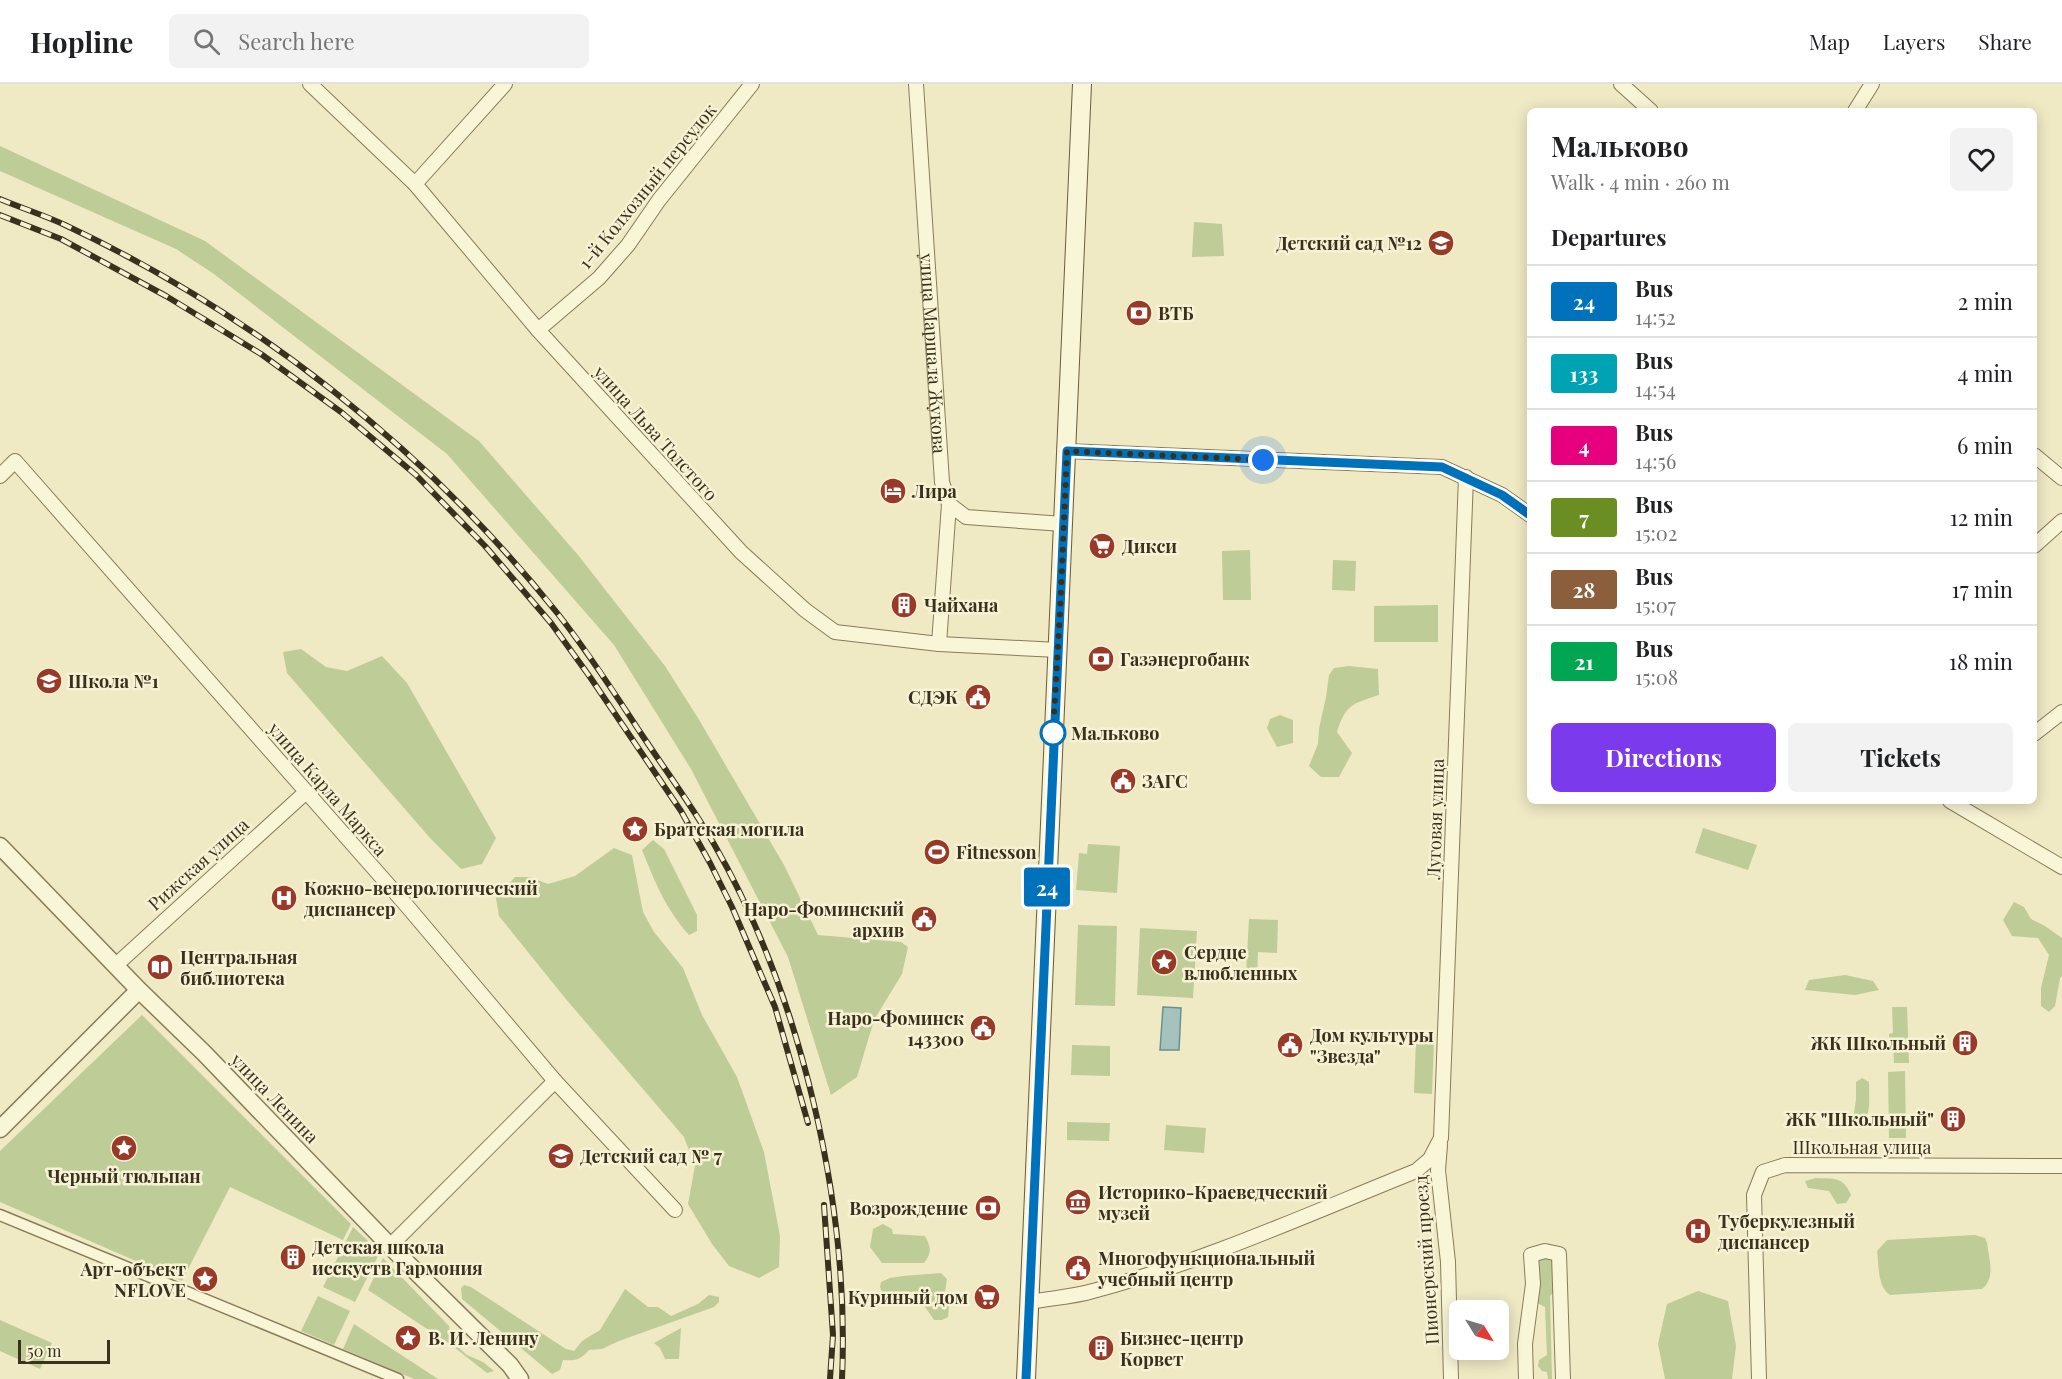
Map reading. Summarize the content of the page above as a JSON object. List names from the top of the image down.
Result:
{
  "streets": {
    "street": [
      "1-й Колхозный переулок",
      "улица Маршала Жукова",
      "улица Льва Толстого",
      "улица Карла Маркса",
      "Луговая улица",
      "Рижская улица",
      "улица Ленина",
      "Школьная улица",
      "Пионерский проезд"
    ]
  },
  "crossings": [
    ["1-й Колхозный переулок", "улица Льва Толстого"],
    ["улица Маршала Жукова", "улица Льва Толстого"],
    ["улица Карла Маркса", "Рижская улица"],
    ["Луговая улица", "Пионерский проезд"],
    ["Рижская улица", "улица Ленина"]
  ],
  "places": {
    "school or university": ["Детский сад №12", "Школа №1", "Детский сад № 7"],
    "bank": ["ВТБ", "Газэнергобанк", "Возрождение"],
    "hotel": ["Лира"],
    "supermarket": ["Дикси", "Куриный дом"],
    "building": [
      "Чайхана",
      "ЖК Школьный",
      "ЖК \"Школьный\"",
      "Детская школа исскуств Гармония",
      "Бизнес-центр Корвет"
    ],
    "public building": [
      "СДЭК",
      "ЗАГС",
      "Наро-Фоминский архив",
      "Наро-Фоминск 143300",
      "Дом культуры \"Звезда\"",
      "Многофункциональный учебный центр"
    ],
    "other": ["Мальково"],
    "place": [
      "Братская могила",
      "Сердце влюбленных",
      "Черный тюльпан",
      "Арт-объект NFLOVE",
      "В. И. Ленину"
    ],
    "sports": ["Fitnesson"],
    "hospital": ["Кожно-венерологический диспансер", "Туберкулезный диспансер"],
    "library": ["Центральная библиотека"],
    "museum": ["Историко-Краеведческий музей"]
  },
  "lines": ["bus line 24"],
  "scale_bar": "50 m",
  "north": "bottom right",
  "page": {
    "header": "Hopline",
    "search": "Search here",
    "nav": ["Map", "Layers", "Share"],
    "on_map": "24",
    "heading": [
      ["Мальково", "Walk · 4 min · 260 m"],
      "Departures"
    ],
    "list": [
      {
        "mark": "24",
        "name": "Bus",
        "note": "14:52",
        "value": "2 min"
      },
      {
        "mark": "133",
        "name": "Bus",
        "note": "14:54",
        "value": "4 min"
      },
      {
        "mark": "4",
        "name": "Bus",
        "note": "14:56",
        "value": "6 min"
      },
      {
        "mark": "7",
        "name": "Bus",
        "note": "15:02",
        "value": "12 min"
      },
      {
        "mark": "28",
        "name": "Bus",
        "note": "15:07",
        "value": "17 min"
      },
      {
        "mark": "21",
        "name": "Bus",
        "note": "15:08",
        "value": "18 min"
      }
    ],
    "buttons": ["Directions", "Tickets"],
    "scale": "50 m"
  }
}
